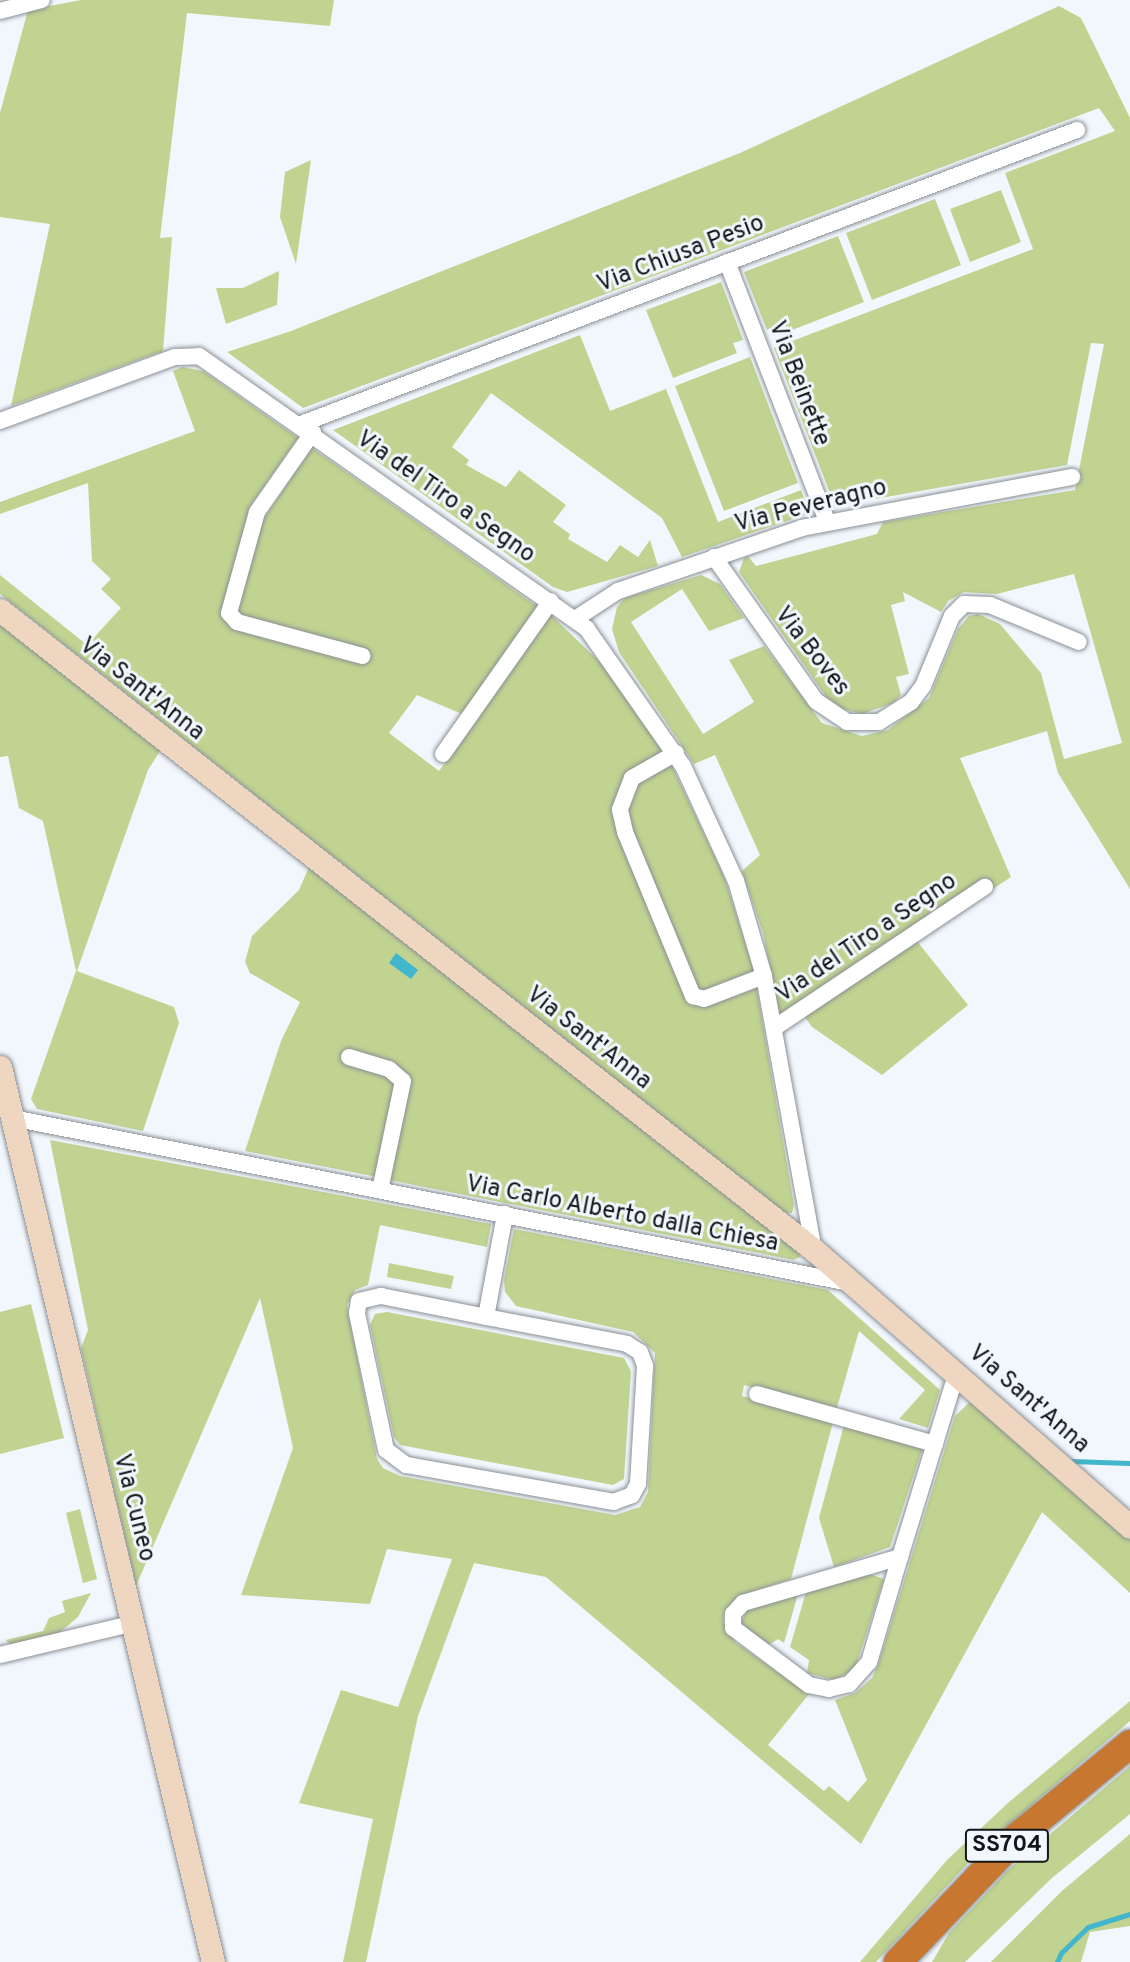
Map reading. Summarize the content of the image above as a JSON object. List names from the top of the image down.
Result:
{
  "streets": {
    "highway": ["SS704"],
    "street": [
      "Via Chiusa Pesio",
      "Via Beinette",
      "Via del Tiro a Segno",
      "Via Peveragno",
      "Via Boves",
      "Via Sant'Anna",
      "Via Carlo Alberto dalla Chiesa",
      "Via Cuneo"
    ]
  },
  "crossings": [
    ["Via Chiusa Pesio", "Via Beinette"],
    ["Via Chiusa Pesio", "Via del Tiro a Segno"],
    ["Via Beinette", "Via Peveragno"],
    ["Via del Tiro a Segno", "Via Peveragno"],
    ["Via del Tiro a Segno", "Via Sant'Anna"],
    ["Via Peveragno", "Via Boves"],
    ["Via Sant'Anna", "Via Carlo Alberto dalla Chiesa"],
    ["Via Carlo Alberto dalla Chiesa", "Via Cuneo"]
  ]
}
